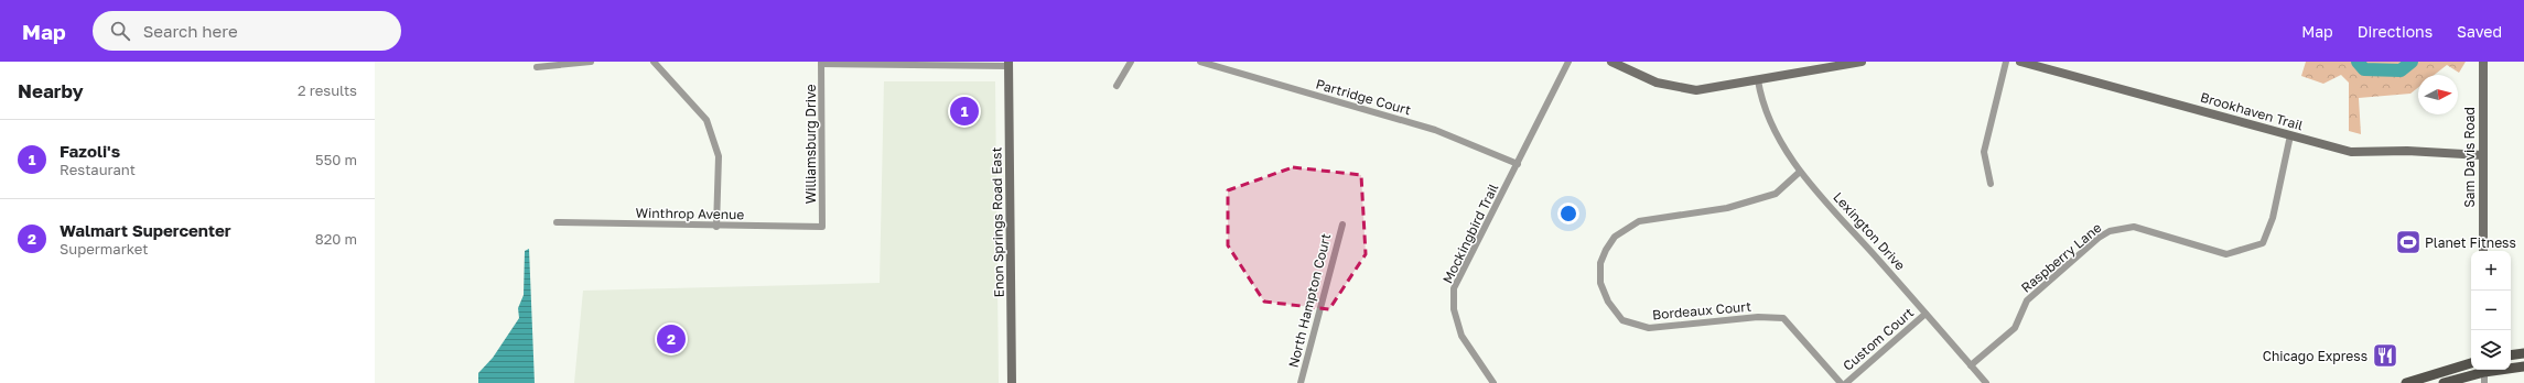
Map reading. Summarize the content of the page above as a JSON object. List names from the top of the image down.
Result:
{
  "streets": {
    "street": [
      "Partridge Court",
      "Brookhaven Trail",
      "Williamsburg Drive",
      "Sam Davis Road",
      "Winthrop Avenue",
      "Enon Springs Road East",
      "Lexington Drive",
      "Mockingbird Trail",
      "Raspberry Lane",
      "North Hampton Court",
      "Bordeaux Court",
      "Custom Court"
    ]
  },
  "crossings": [
    ["Partridge Court", "Mockingbird Trail"],
    ["Brookhaven Trail", "Sam Davis Road"],
    ["Brookhaven Trail", "Raspberry Lane"],
    ["Williamsburg Drive", "Winthrop Avenue"],
    ["Lexington Drive", "Raspberry Lane"],
    ["Lexington Drive", "Bordeaux Court"],
    ["Lexington Drive", "Custom Court"]
  ],
  "places": {
    "sports": ["Planet Fitness"],
    "restaurant": ["Chicago Express"]
  },
  "north": "right",
  "page": {
    "header": "Map",
    "search": "Search here",
    "nav": ["Map", "Directions", "Saved"],
    "heading": ["Nearby", "2 results"],
    "pins": ["1", "2"],
    "list": [
      {
        "mark": "1",
        "name": "Fazoli's",
        "note": "Restaurant",
        "value": "550 m"
      },
      {
        "mark": "2",
        "name": "Walmart Supercenter",
        "note": "Supermarket",
        "value": "820 m"
      }
    ],
    "map_buttons": ["+", "−"]
  }
}
